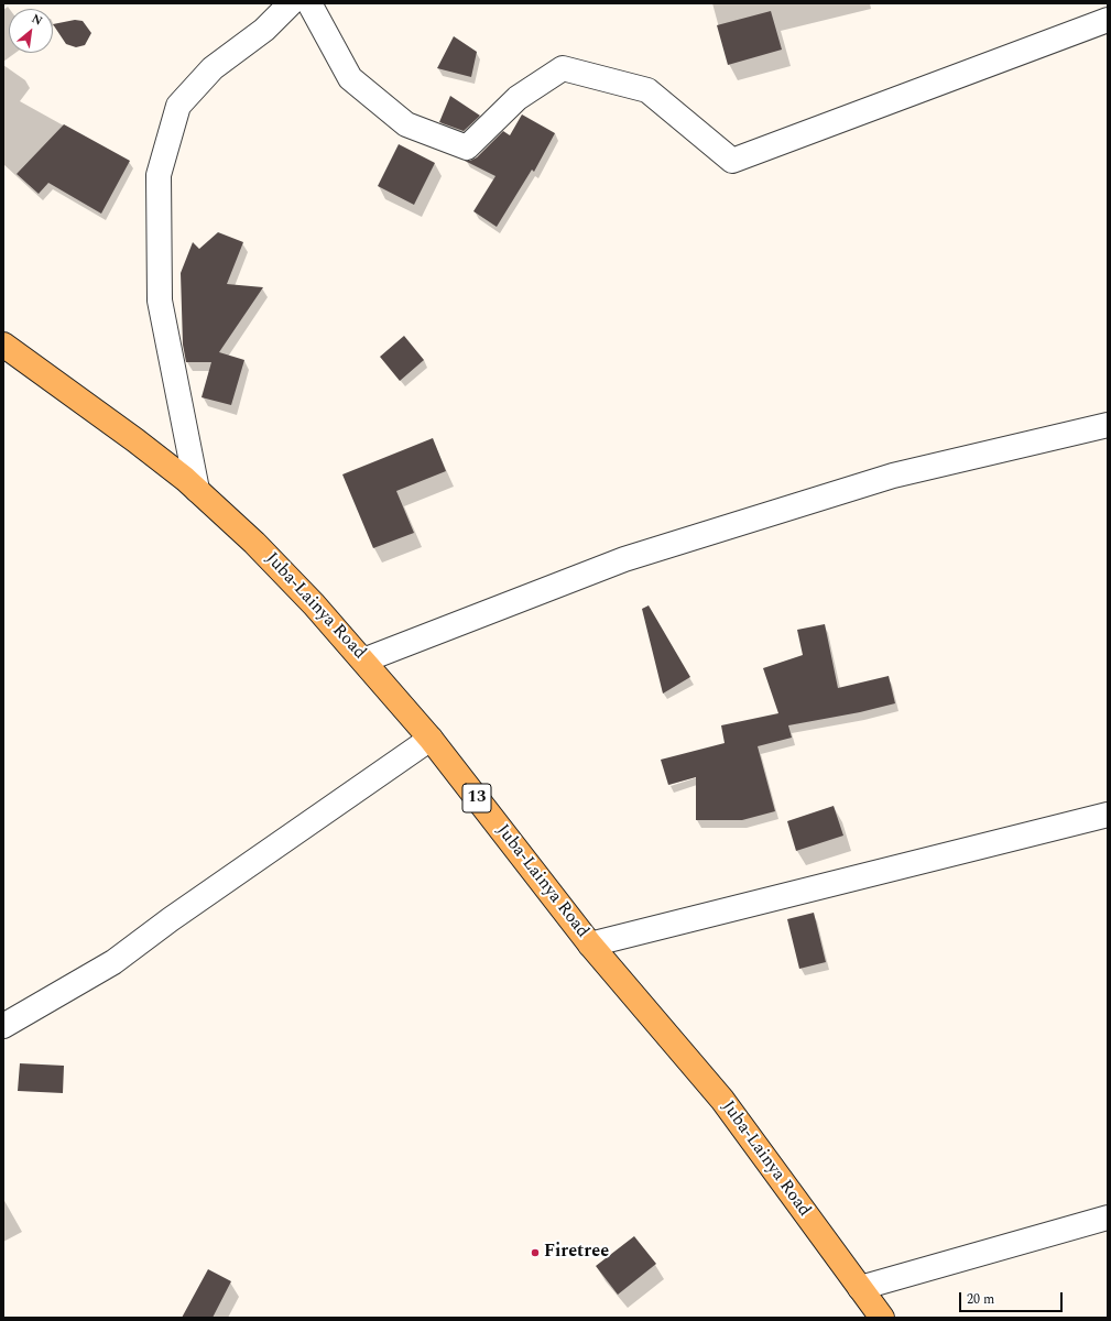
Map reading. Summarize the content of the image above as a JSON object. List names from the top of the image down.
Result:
{
  "streets": {
    "main road": ["Juba-Lainya Road", "13"]
  },
  "places": ["Firetree"],
  "scale_bar": "20 m",
  "north": "top right"
}
